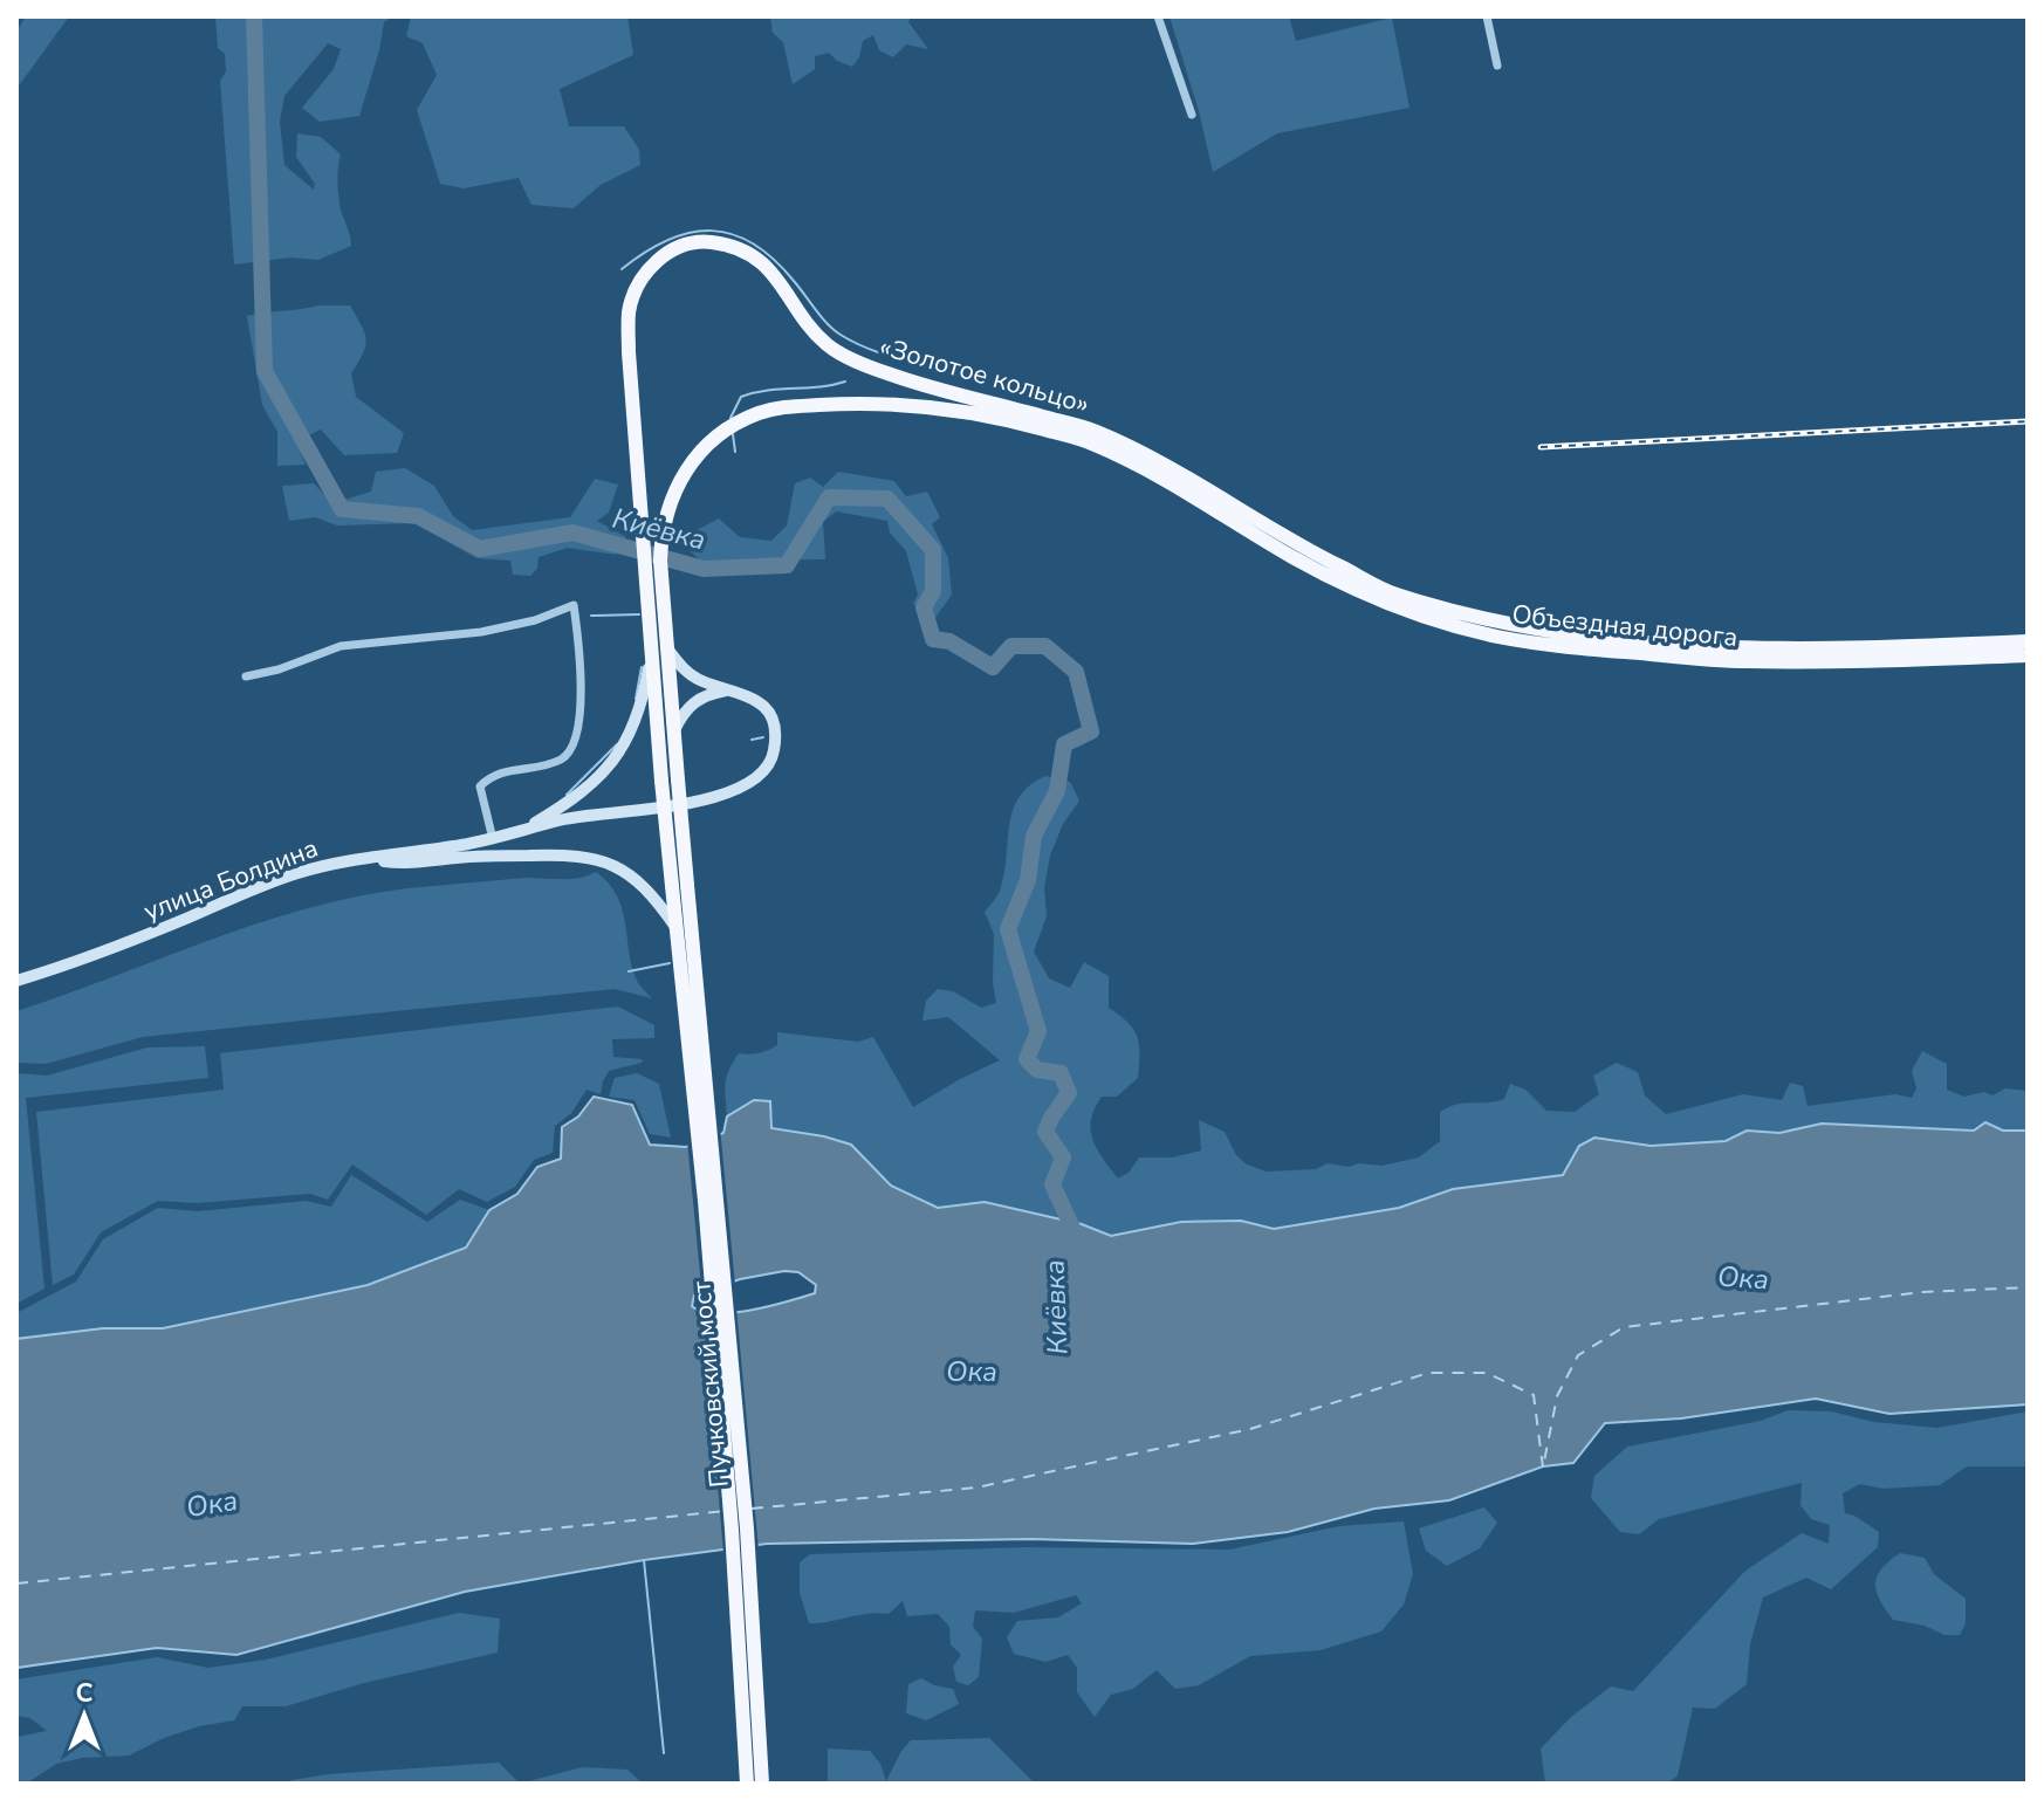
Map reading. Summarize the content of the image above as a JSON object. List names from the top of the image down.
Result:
{
  "streets": {
    "highway": ["«Золотое кольцо»", "Объездная дорога", "Пучковский мост"],
    "main road": ["улица Болдина"]
  },
  "crossings": [
    ["«Золотое кольцо»", "Объездная дорога"]
  ],
  "water": ["Киёвка", "Ока"],
  "north": "top"
}
